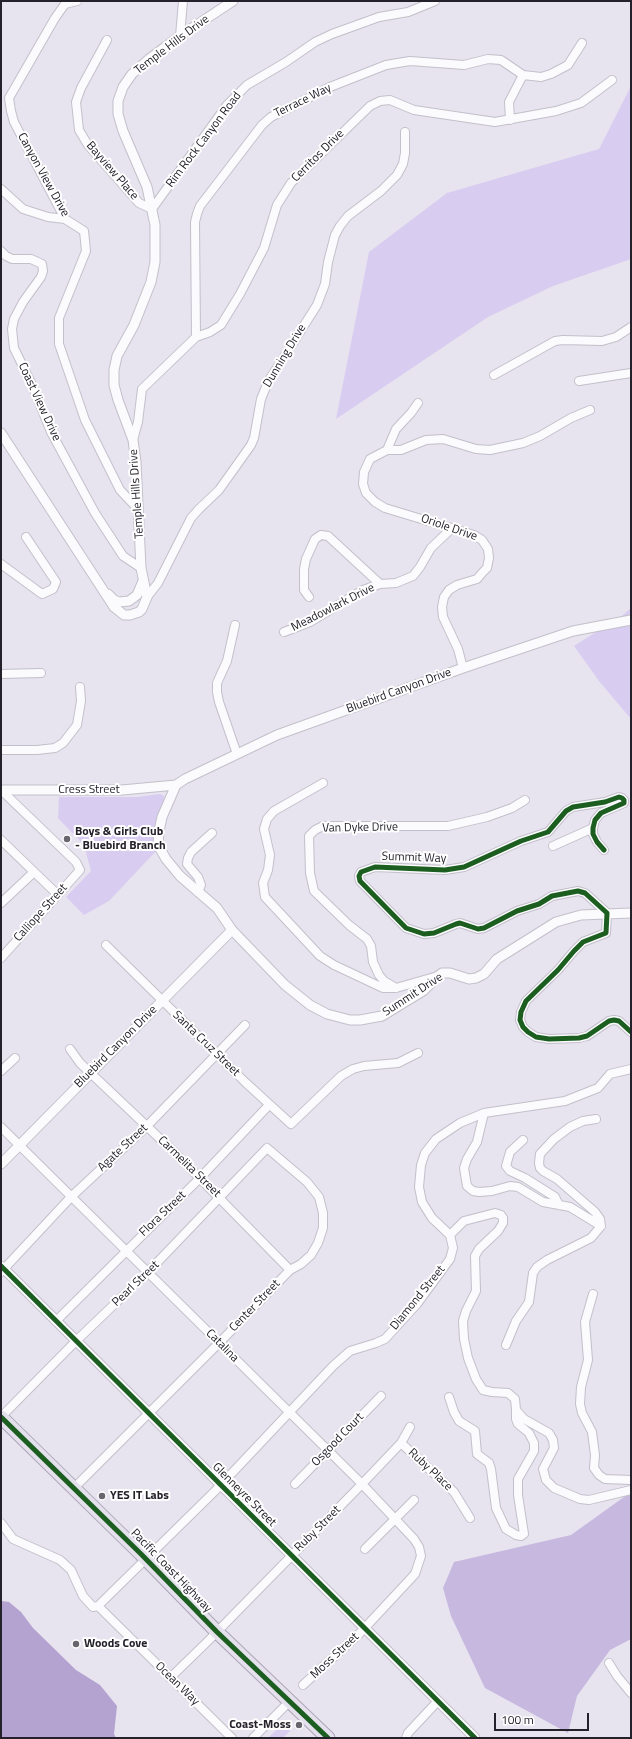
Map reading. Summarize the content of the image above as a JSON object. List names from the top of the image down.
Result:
{
  "streets": {
    "highway": ["Pacific Coast Highway"],
    "street": [
      "Temple Hills Drive",
      "Terrace Way",
      "Rim Rock Canyon Road",
      "Cerritos Drive",
      "Bayview Place",
      "Canyon View Drive",
      "Dunning Drive",
      "Coast View Drive",
      "Oriole Drive",
      "Meadowlark Drive",
      "Bluebird Canyon Drive",
      "Cress Street",
      "Van Dyke Drive",
      "Summit Way",
      "Calliope Street",
      "Summit Drive",
      "Santa Cruz Street",
      "Agate Street",
      "Carmelita Street",
      "Flora Street",
      "Pearl Street",
      "Diamond Street",
      "Center Street",
      "Catalina",
      "Osgood Court",
      "Ruby Place",
      "Glenneyre Street",
      "Ruby Street",
      "Moss Street",
      "Ocean Way"
    ]
  },
  "crossings": [
    ["Temple Hills Drive", "Rim Rock Canyon Road"],
    ["Temple Hills Drive", "Cerritos Drive"],
    ["Temple Hills Drive", "Bayview Place"],
    ["Temple Hills Drive", "Canyon View Drive"],
    ["Temple Hills Drive", "Dunning Drive"],
    ["Temple Hills Drive", "Coast View Drive"],
    ["Terrace Way", "Cerritos Drive"],
    ["Rim Rock Canyon Road", "Bayview Place"],
    ["Oriole Drive", "Meadowlark Drive"],
    ["Oriole Drive", "Bluebird Canyon Drive"],
    ["Bluebird Canyon Drive", "Cress Street"],
    ["Bluebird Canyon Drive", "Summit Drive"],
    ["Bluebird Canyon Drive", "Santa Cruz Street"],
    ["Bluebird Canyon Drive", "Carmelita Street"],
    ["Bluebird Canyon Drive", "Catalina"],
    ["Cress Street", "Calliope Street"],
    ["Cress Street", "Summit Drive"],
    ["Summit Way", "Summit Drive"],
    ["Santa Cruz Street", "Agate Street"],
    ["Santa Cruz Street", "Flora Street"],
    ["Agate Street", "Carmelita Street"],
    ["Agate Street", "Catalina"],
    ["Agate Street", "Glenneyre Street"],
    ["Carmelita Street", "Flora Street"],
    ["Carmelita Street", "Pearl Street"],
    ["Carmelita Street", "Center Street"],
    ["Flora Street", "Catalina"],
    ["Flora Street", "Glenneyre Street"],
    ["Pearl Street", "Center Street"],
    ["Pearl Street", "Catalina"],
    ["Pearl Street", "Glenneyre Street"],
    ["Pearl Street", "Pacific Coast Highway"],
    ["Diamond Street", "Catalina"],
    ["Diamond Street", "Glenneyre Street"],
    ["Diamond Street", "Pacific Coast Highway"],
    ["Diamond Street", "Ocean Way"],
    ["Center Street", "Catalina"],
    ["Center Street", "Glenneyre Street"],
    ["Center Street", "Pacific Coast Highway"],
    ["Catalina", "Osgood Court"],
    ["Catalina", "Ruby Street"],
    ["Catalina", "Moss Street"],
    ["Ruby Place", "Ruby Street"],
    ["Glenneyre Street", "Ruby Street"],
    ["Glenneyre Street", "Moss Street"],
    ["Ruby Street", "Pacific Coast Highway"],
    ["Ruby Street", "Ocean Way"]
  ],
  "places": [
    "Boys & Girls Club - Bluebird Branch",
    "YES IT Labs",
    "Woods Cove",
    "Coast-Moss"
  ],
  "scale_bar": "100 m"
}
